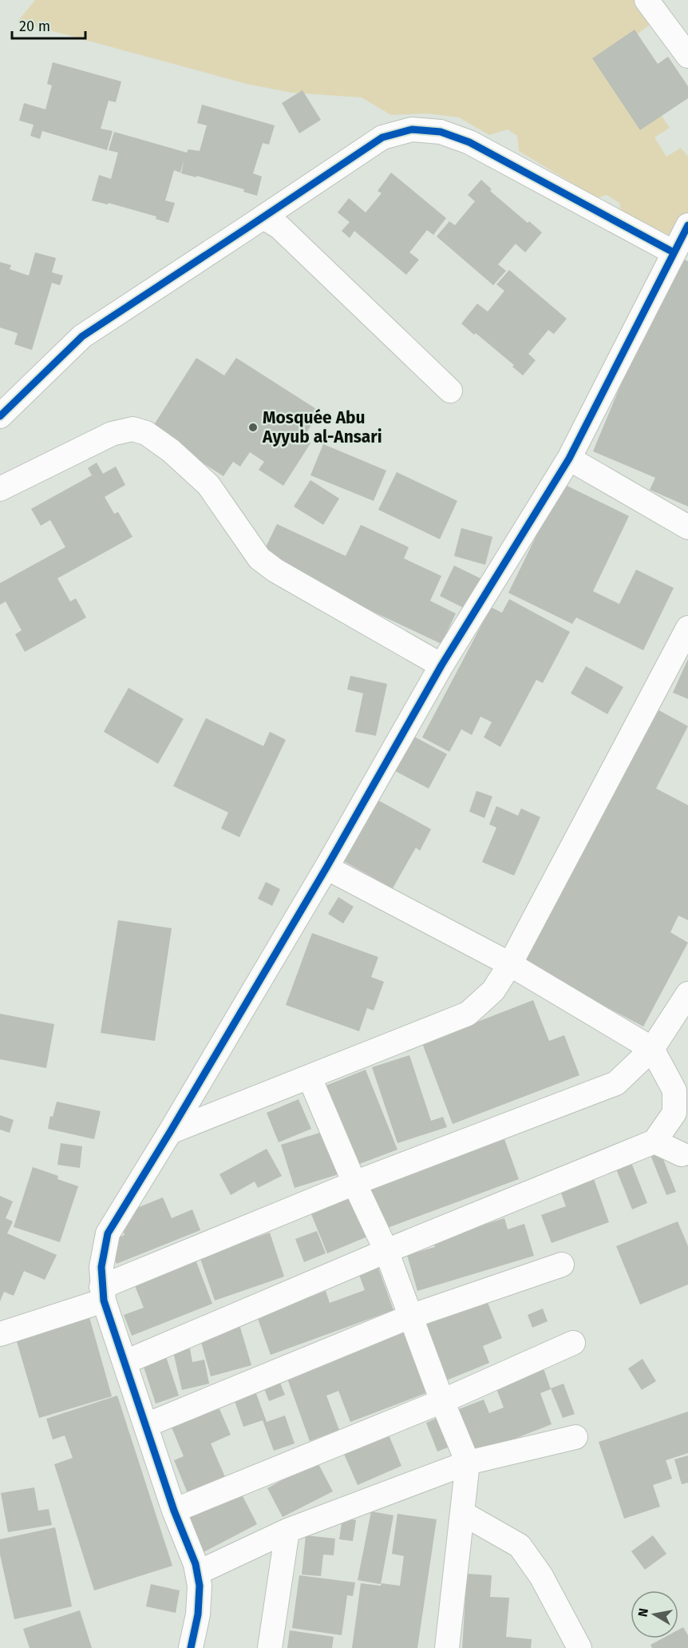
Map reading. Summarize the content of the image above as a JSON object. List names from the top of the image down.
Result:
{
  "places": ["Mosquée Abu Ayyub al-Ansari"],
  "scale_bar": "20 m",
  "north": "left"
}
